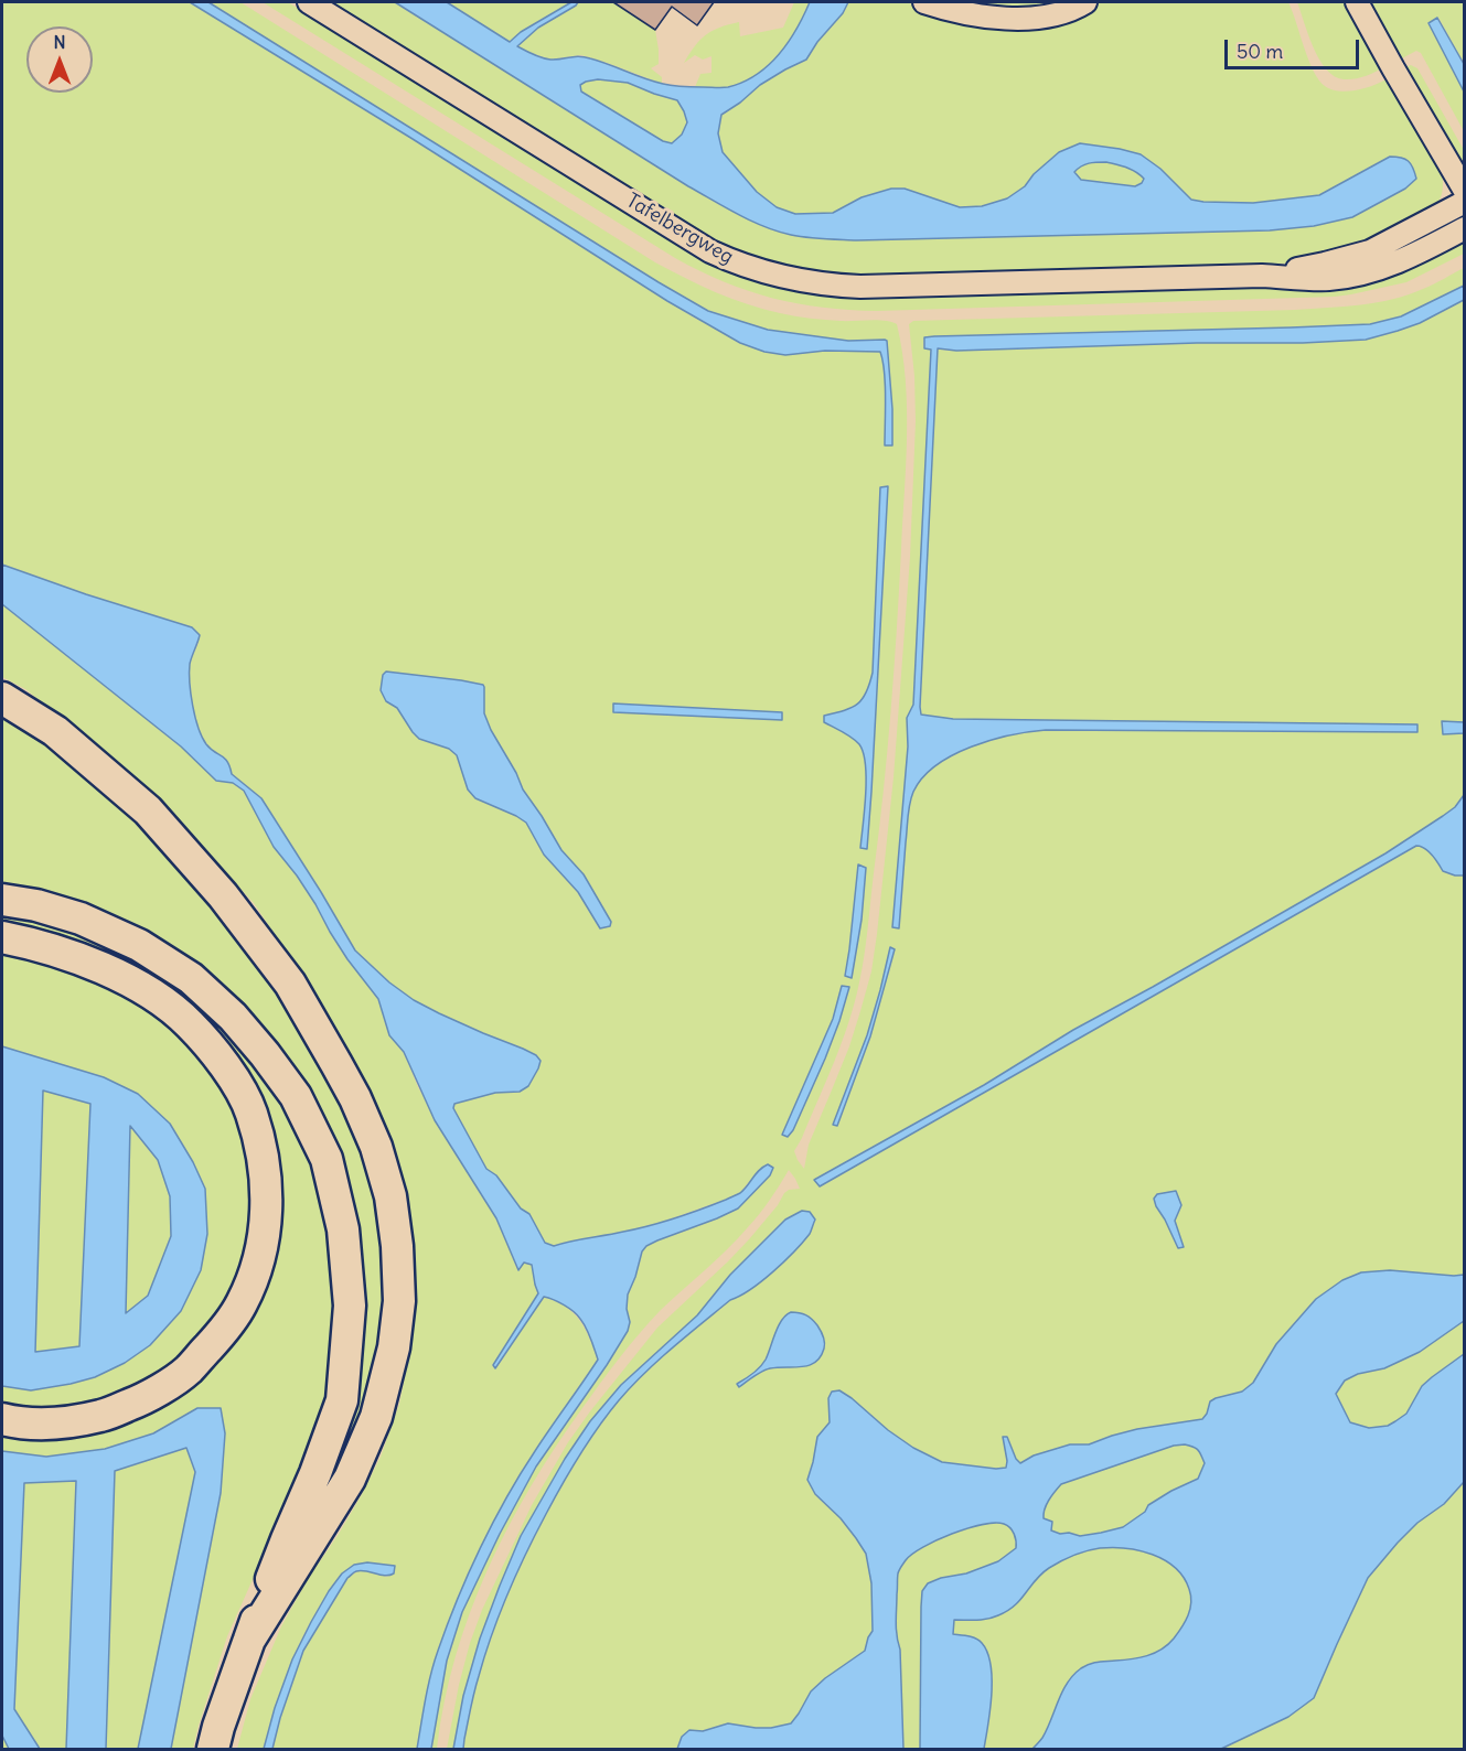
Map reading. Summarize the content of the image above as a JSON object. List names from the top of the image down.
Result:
{
  "streets": {
    "street": ["Tafelbergweg"]
  },
  "scale_bar": "50 m",
  "north": "top"
}
